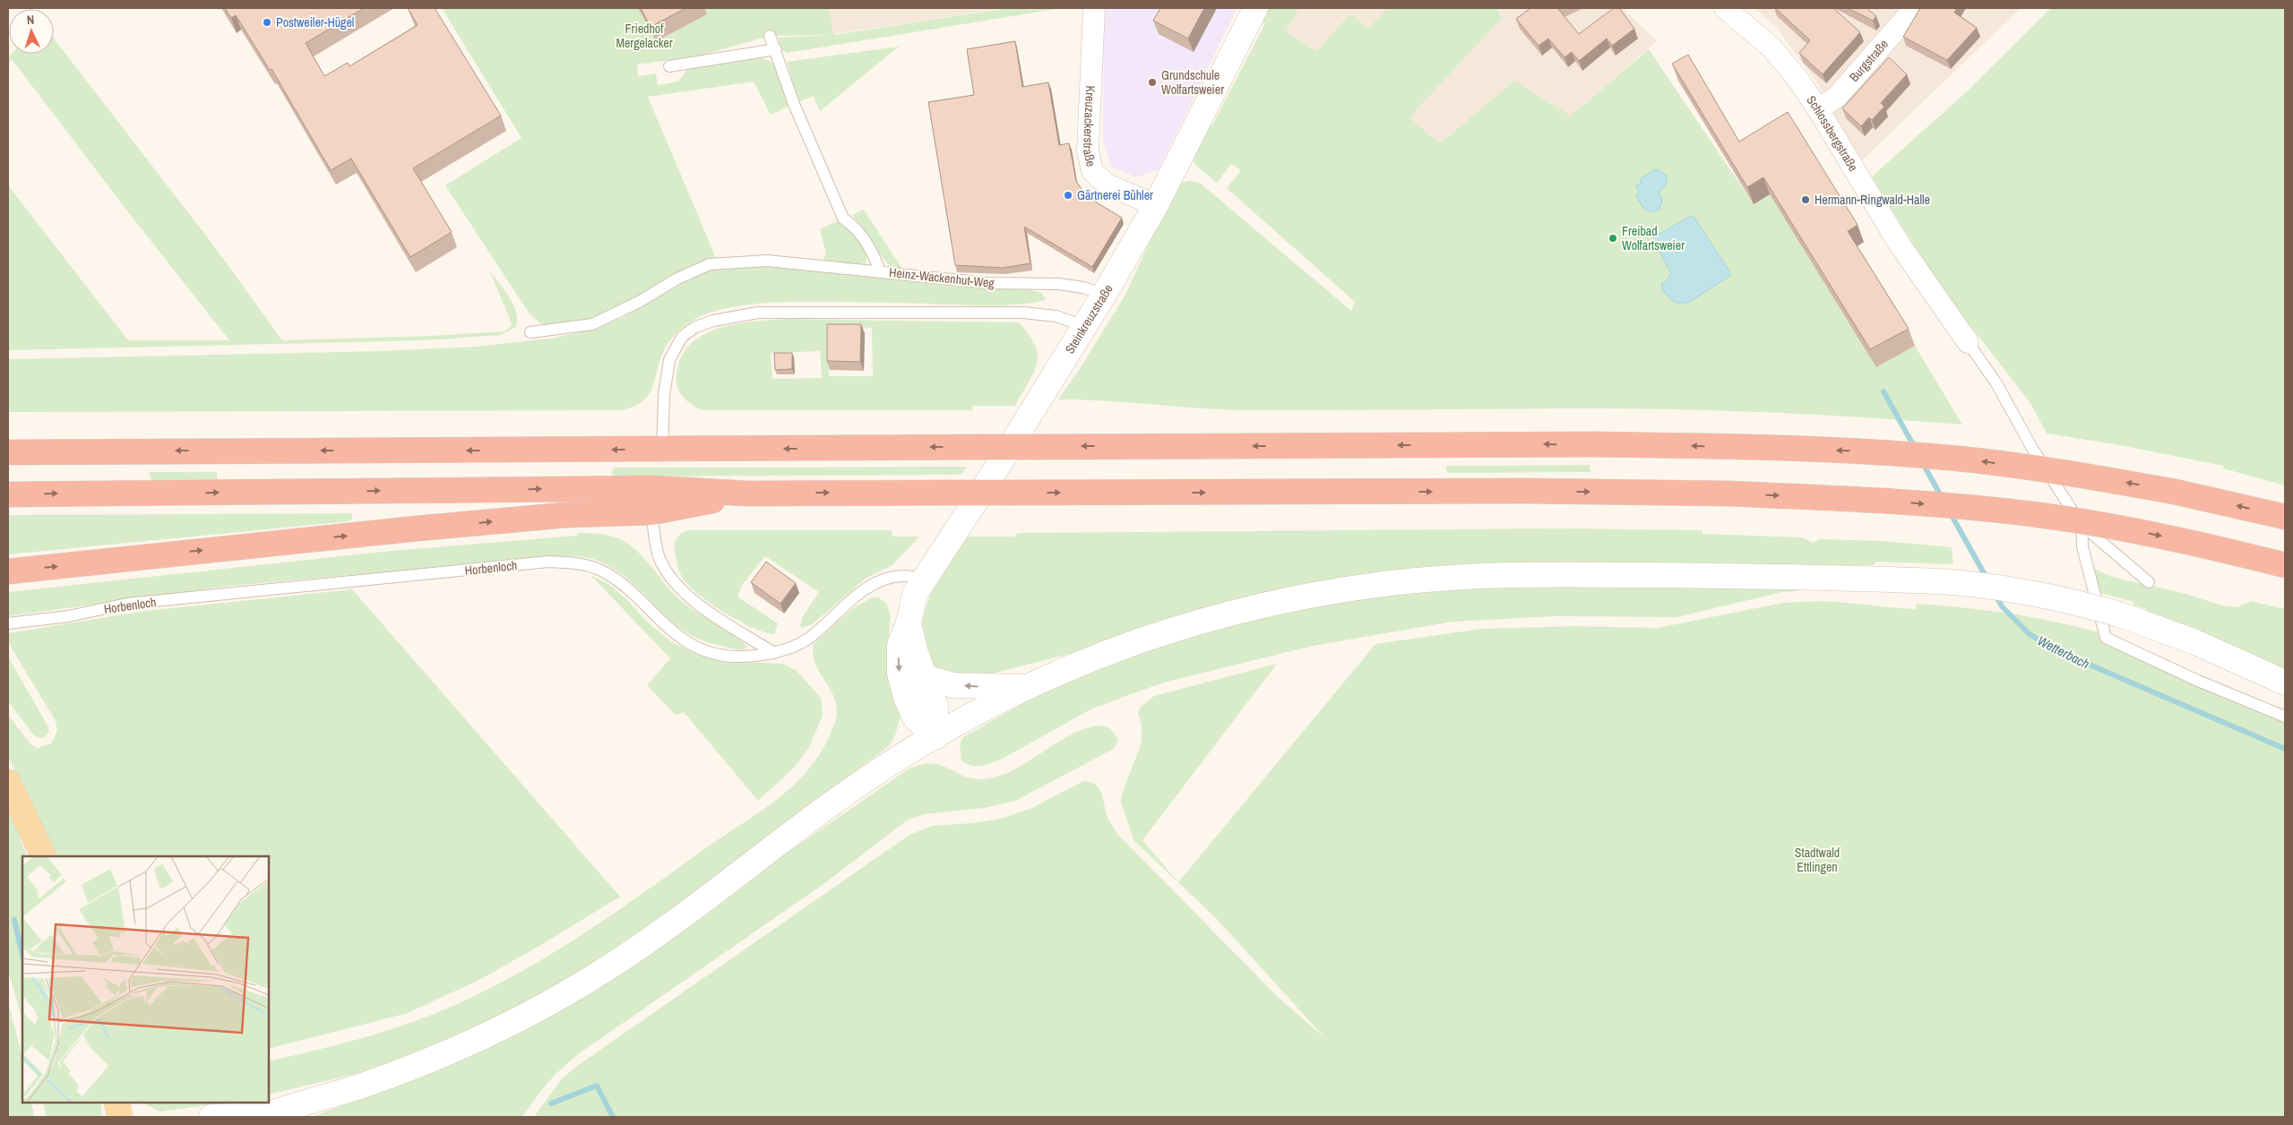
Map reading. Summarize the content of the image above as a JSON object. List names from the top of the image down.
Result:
{
  "streets": {
    "main road": ["Steinkreuzstraße"],
    "street": ["Burgstraße", "Kreuzackerstraße", "Schlossbergstraße"],
    "lane": ["Heinz-Wackenhut-Weg", "Horbenloch"]
  },
  "crossings": [
    ["Burgstraße", "Schlossbergstraße"],
    ["Kreuzackerstraße", "Steinkreuzstraße"],
    ["Heinz-Wackenhut-Weg", "Steinkreuzstraße"],
    ["Steinkreuzstraße", "Horbenloch"]
  ],
  "water": ["Wetterbach"],
  "parks": ["Friedhof Mergelacker", "Stadtwald Ettlingen"],
  "places": [
    "Postweiler-Hügel",
    "Grundschule Wolfartsweier",
    "Gärtnerei Bühler",
    "Hermann-Ringwald-Halle",
    "Freibad Wolfartsweier"
  ],
  "north": "top"
}
